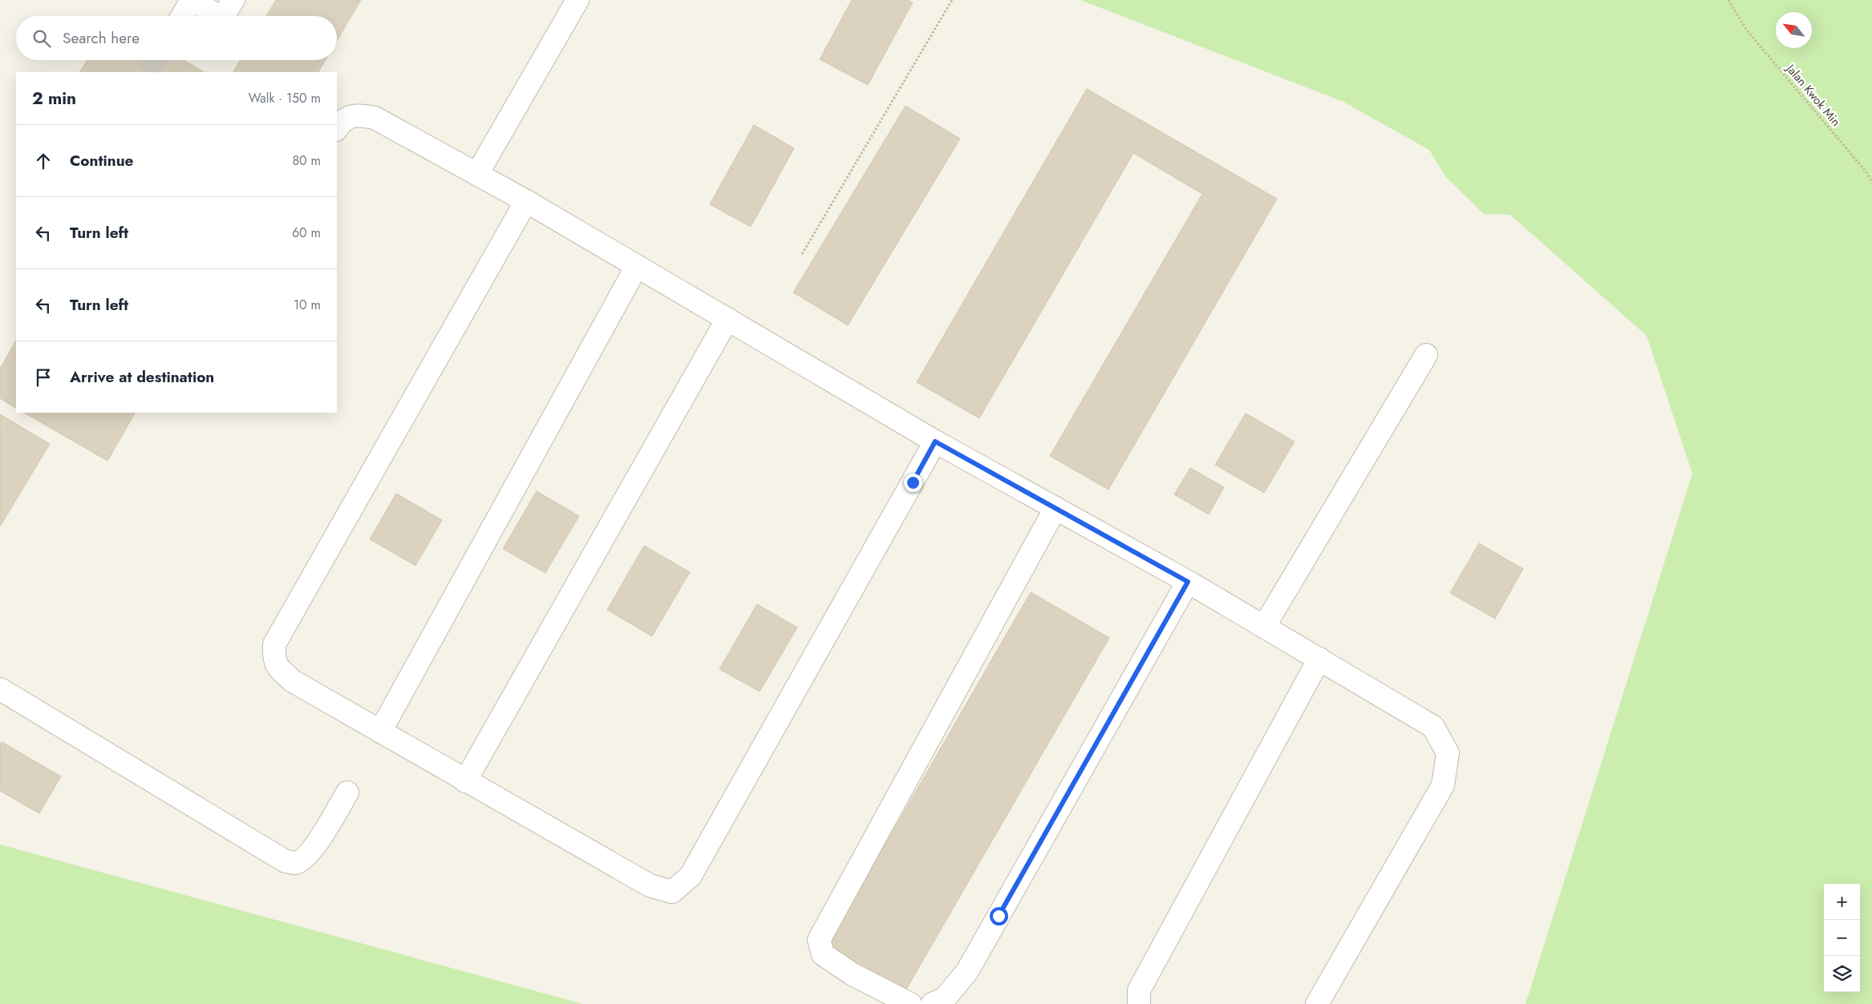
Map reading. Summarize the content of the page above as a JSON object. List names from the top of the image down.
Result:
{
  "streets": {
    "path": ["Jalan Kwok Min"]
  },
  "north": "top left",
  "page": {
    "search": "Search here",
    "heading": ["2 min", "Walk · 150 m"],
    "list": [
      ["Continue", "80 m"],
      ["Turn left", "60 m"],
      ["Turn left", "10 m"],
      "Arrive at destination"
    ],
    "map_buttons": ["+", "−"]
  }
}
